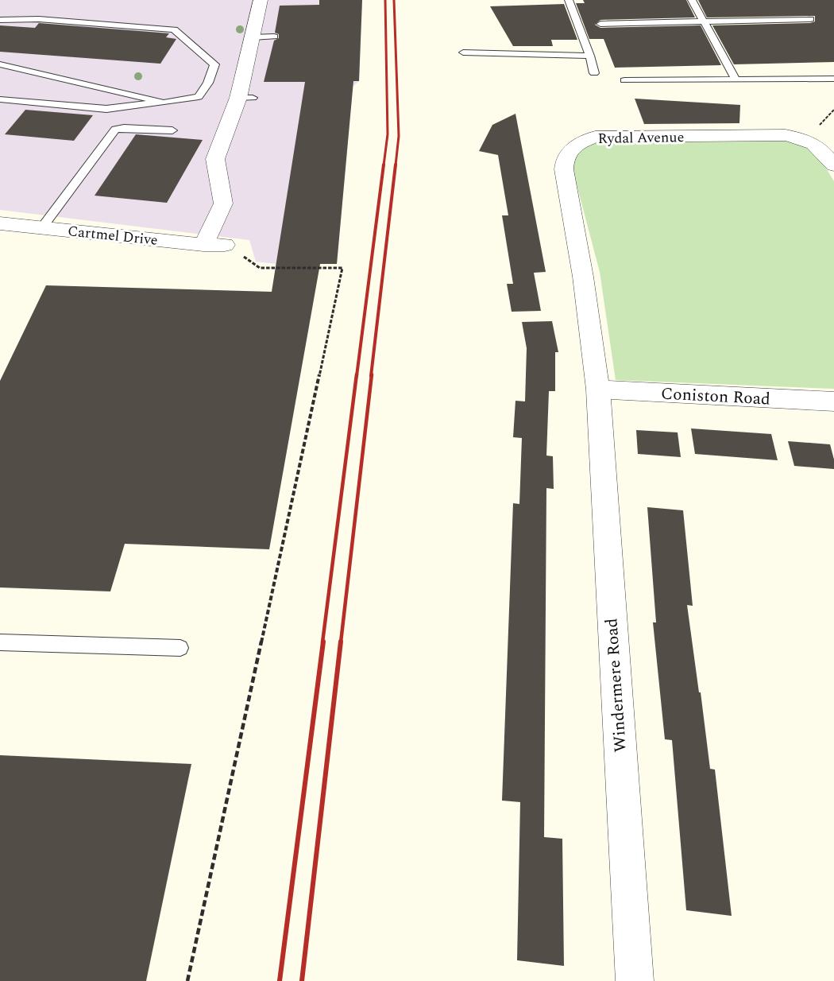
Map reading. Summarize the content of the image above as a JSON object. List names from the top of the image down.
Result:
{
  "streets": {
    "street": [
      "Rydal Avenue",
      "Cartmel Drive",
      "Coniston Road",
      "Windermere Road"
    ]
  },
  "crossings": [
    ["Rydal Avenue", "Coniston Road"],
    ["Rydal Avenue", "Windermere Road"],
    ["Coniston Road", "Windermere Road"]
  ]
}
